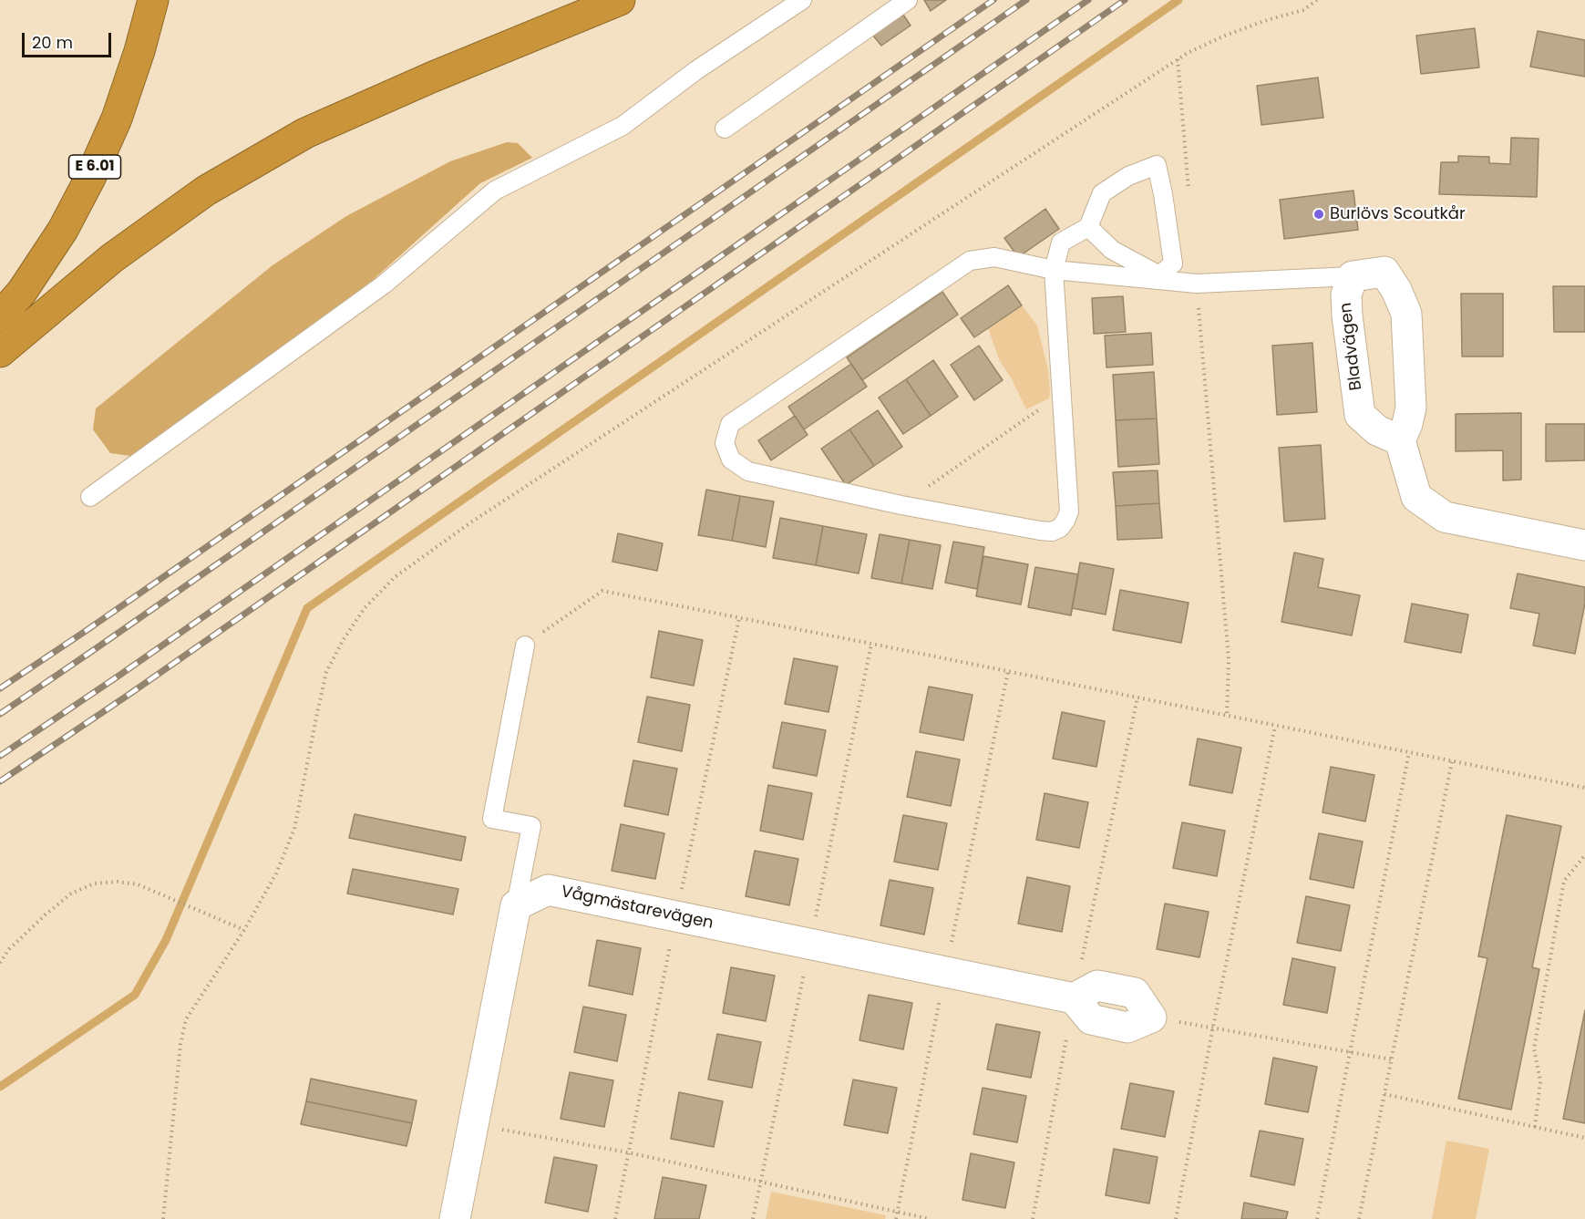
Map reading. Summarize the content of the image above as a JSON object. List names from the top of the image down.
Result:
{
  "streets": {
    "highway": ["E 6.01"],
    "street": ["Bladvägen", "Vågmästarevägen"]
  },
  "places": ["Burlövs Scoutkår"],
  "scale_bar": "20 m"
}
